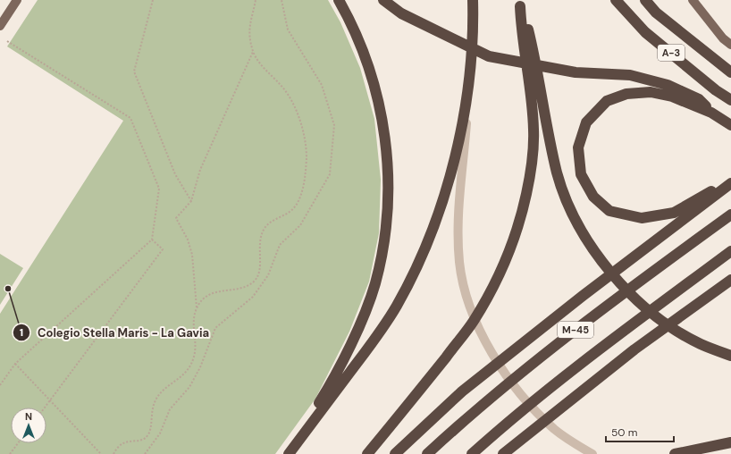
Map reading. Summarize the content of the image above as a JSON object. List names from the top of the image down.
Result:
{
  "streets": {
    "highway": ["A-3", "M-45"]
  },
  "places": ["Colegio Stella Maris - La Gavia"],
  "scale_bar": "50 m",
  "north": "top"
}
